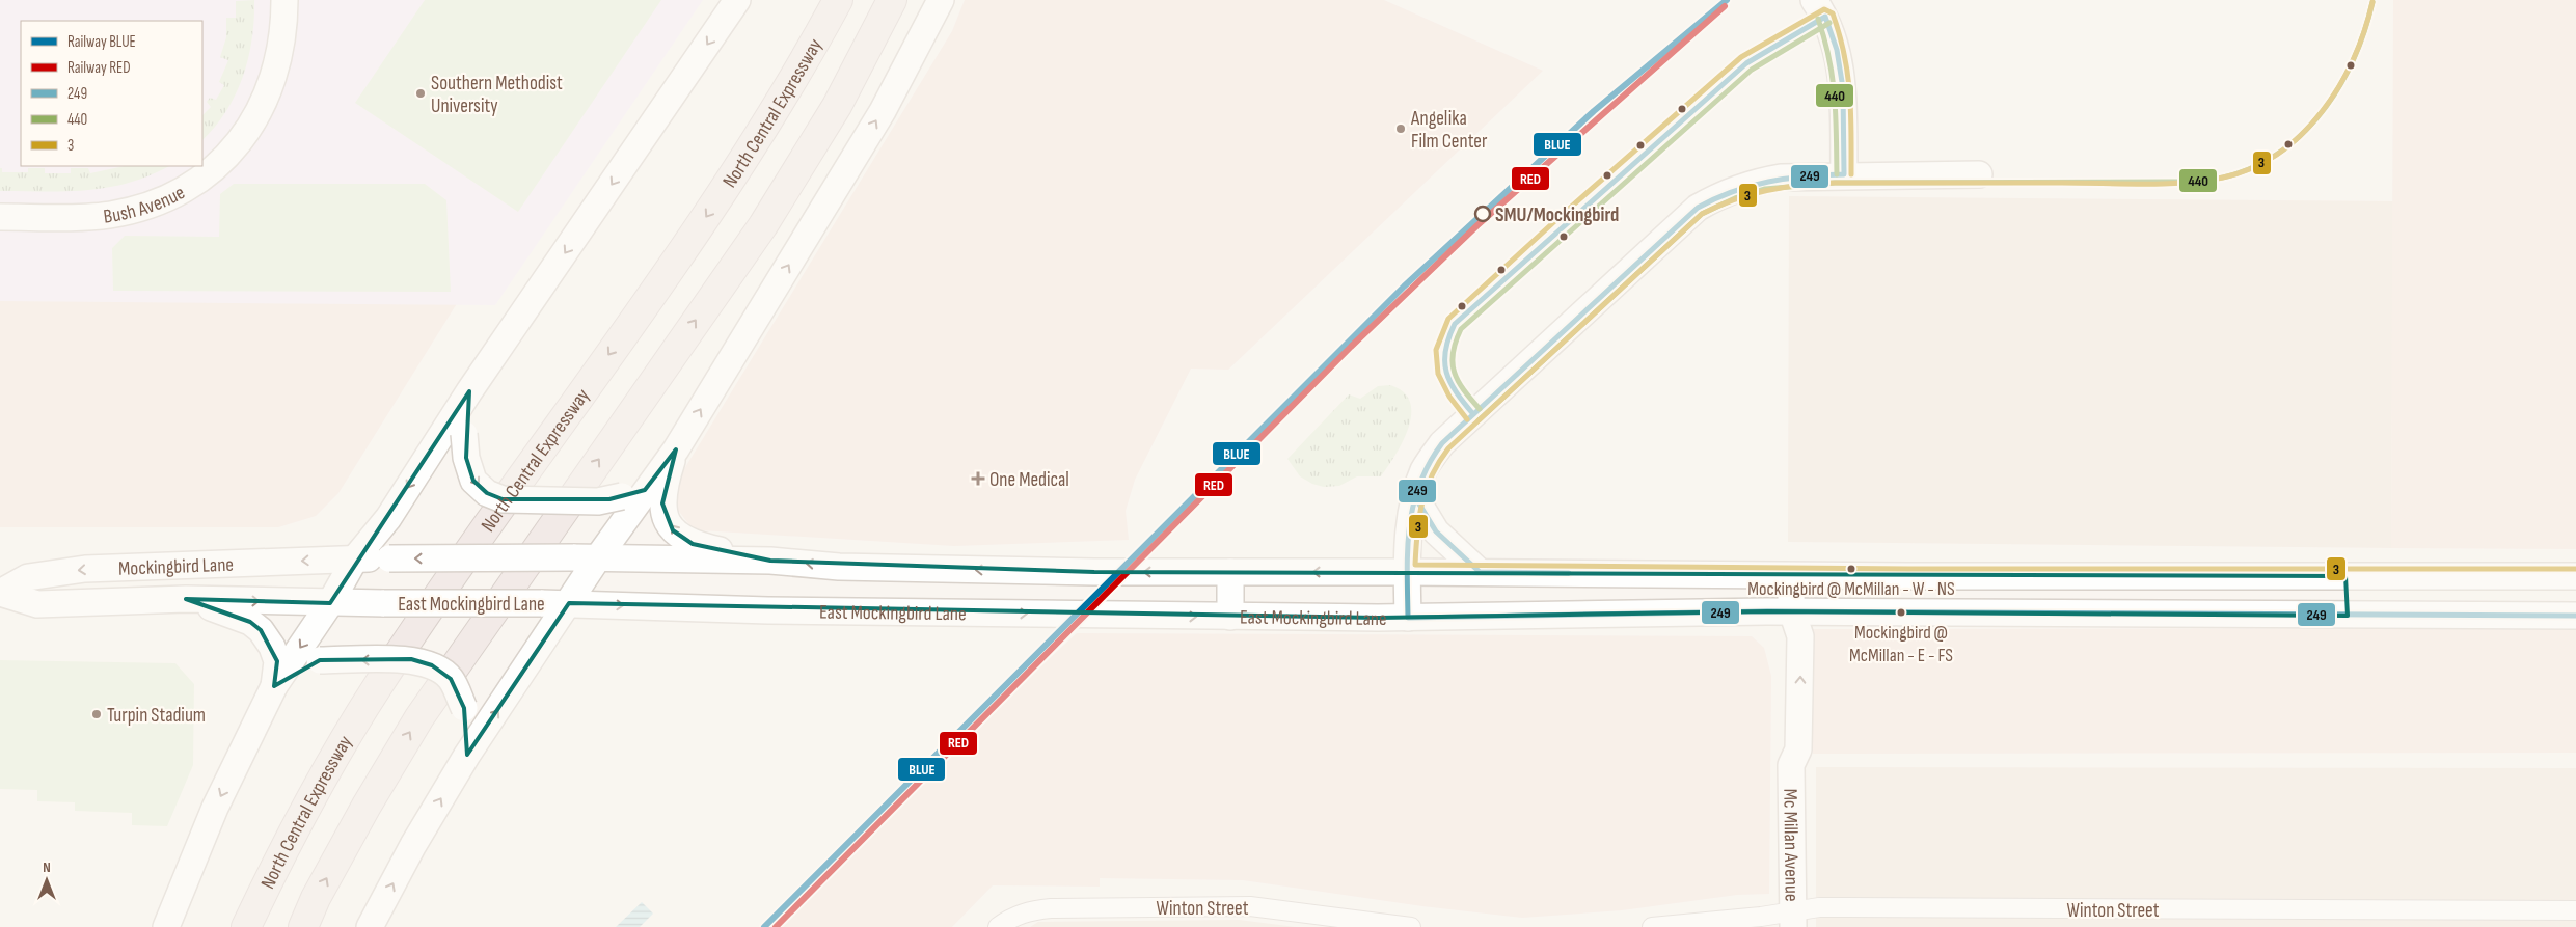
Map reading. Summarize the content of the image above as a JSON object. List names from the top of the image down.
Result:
{
  "streets": {
    "highway": ["North Central Expressway"],
    "main road": [
      "Bush Avenue",
      "Mockingbird Lane",
      "East Mockingbird Lane",
      "Mc Millan Avenue"
    ],
    "street": ["Winton Street"]
  },
  "crossings": [
    ["Mockingbird Lane", "East Mockingbird Lane"],
    ["East Mockingbird Lane", "Mc Millan Avenue"],
    ["Mc Millan Avenue", "Winton Street"]
  ],
  "places": {
    "other": [
      "Southern Methodist University",
      "Angelika Film Center",
      "SMU/Mockingbird",
      "Mockingbird @ McMillan - W - NS",
      "Mockingbird @ McMillan - E - FS",
      "Turpin Stadium"
    ],
    "health": ["One Medical"]
  },
  "lines": [
    "rail line BLUE",
    "transit line 440",
    "transit line 3",
    "rail line RED",
    "transit line 249"
  ],
  "legend": [
    "Railway BLUE",
    "Railway RED",
    "249",
    "440",
    "3"
  ],
  "north": "top"
}
